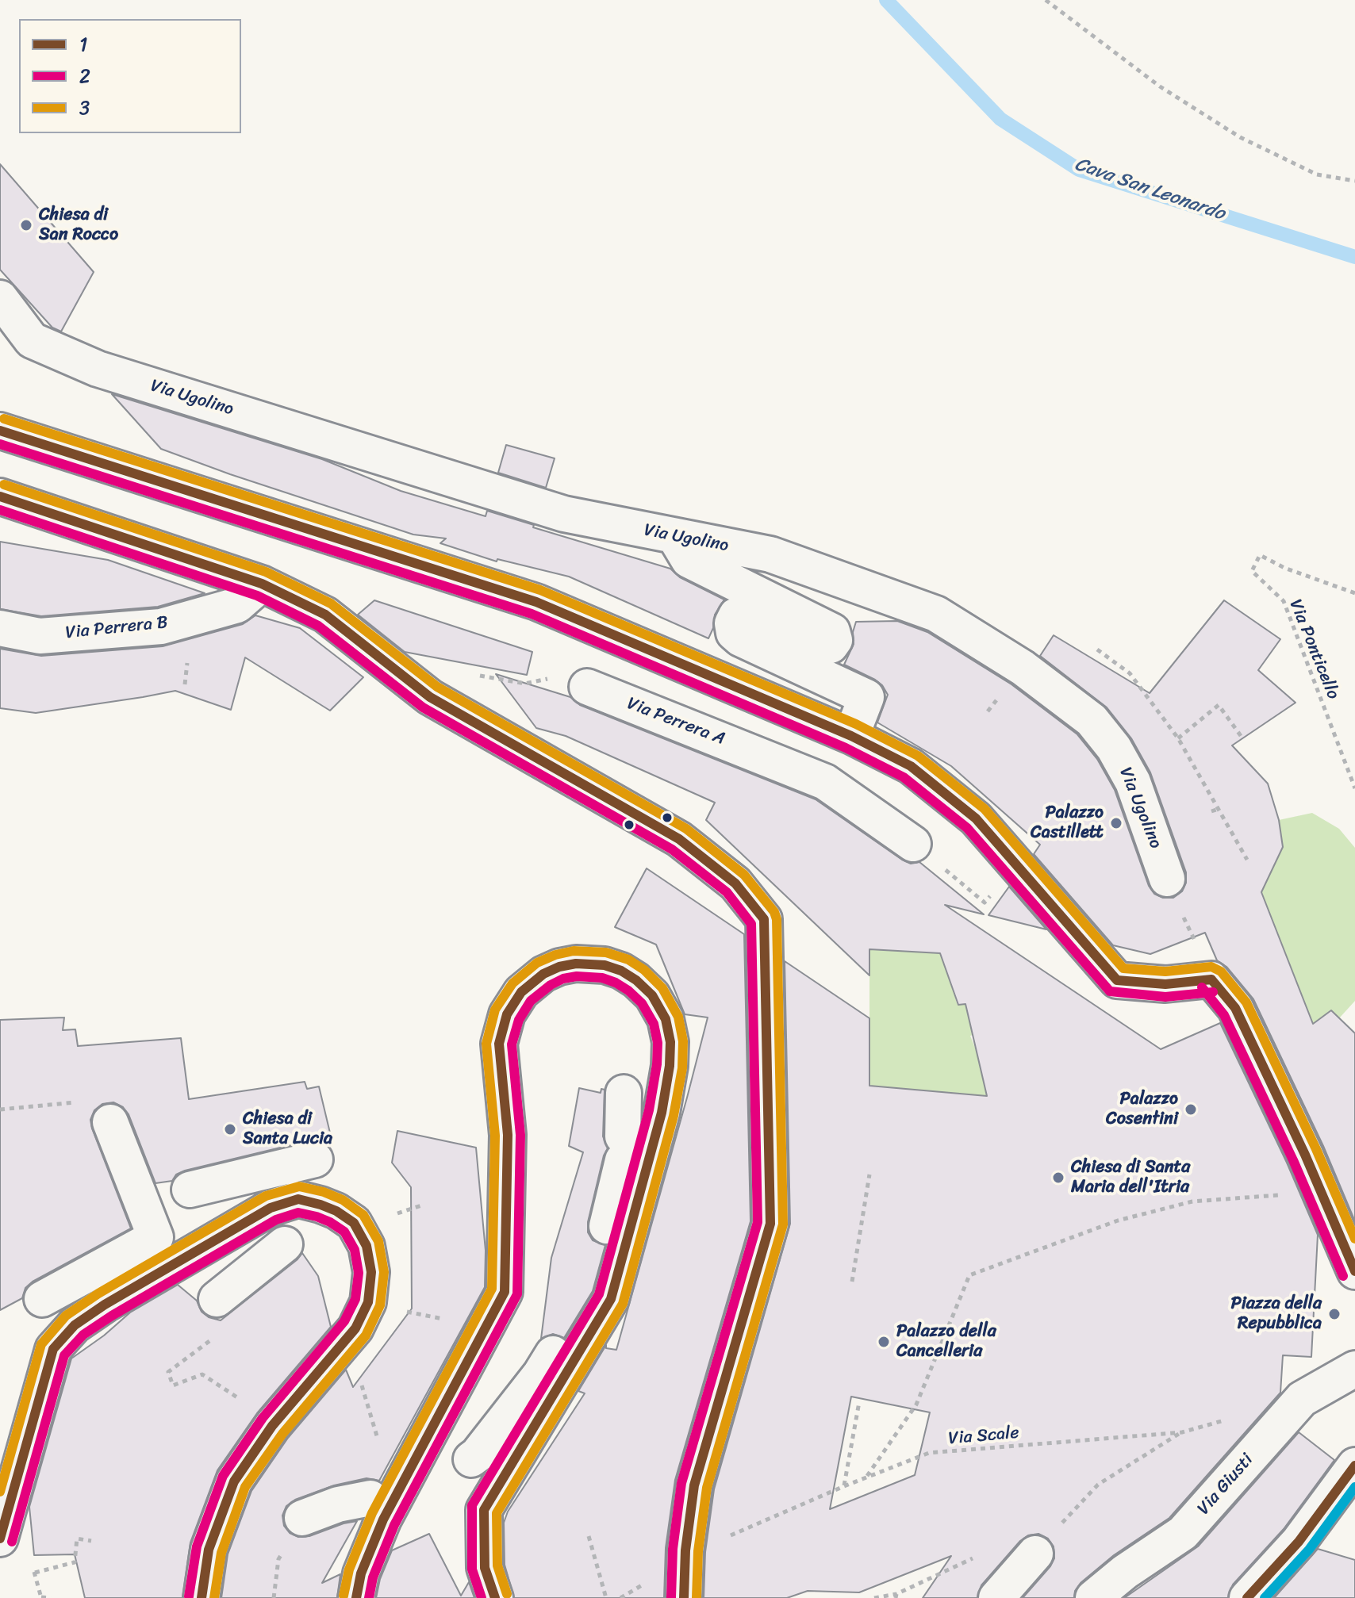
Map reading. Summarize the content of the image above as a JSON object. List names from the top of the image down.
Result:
{
  "streets": {
    "street": [
      "Via Ugolino",
      "Via Perrera B",
      "Via Perrera A",
      "Via Giusti"
    ],
    "path": ["Via Ponticello", "Via Scale"]
  },
  "water": ["Cava San Leonardo"],
  "places": [
    "Chiesa di San Rocco",
    "Palazzo Castillett",
    "Palazzo Cosentini",
    "Chiesa di Santa Lucia",
    "Chiesa di Santa Maria dell'Itria",
    "Piazza della Repubblica",
    "Palazzo della Cancelleria"
  ],
  "lines": ["transit line 3", "transit line 1", "transit line 2"],
  "legend": ["1", "2", "3"]
}
